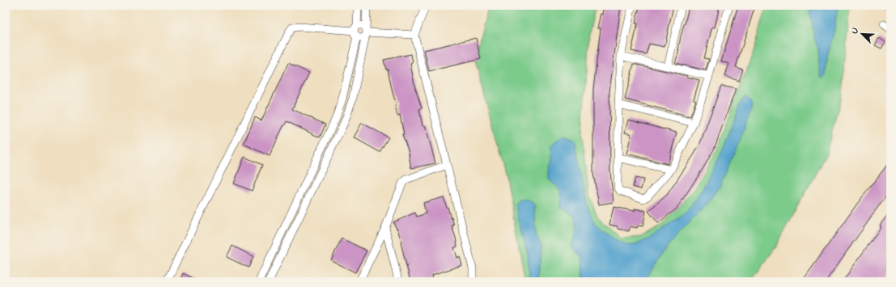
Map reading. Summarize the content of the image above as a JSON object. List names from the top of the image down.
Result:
{
  "north": "top left"
}
